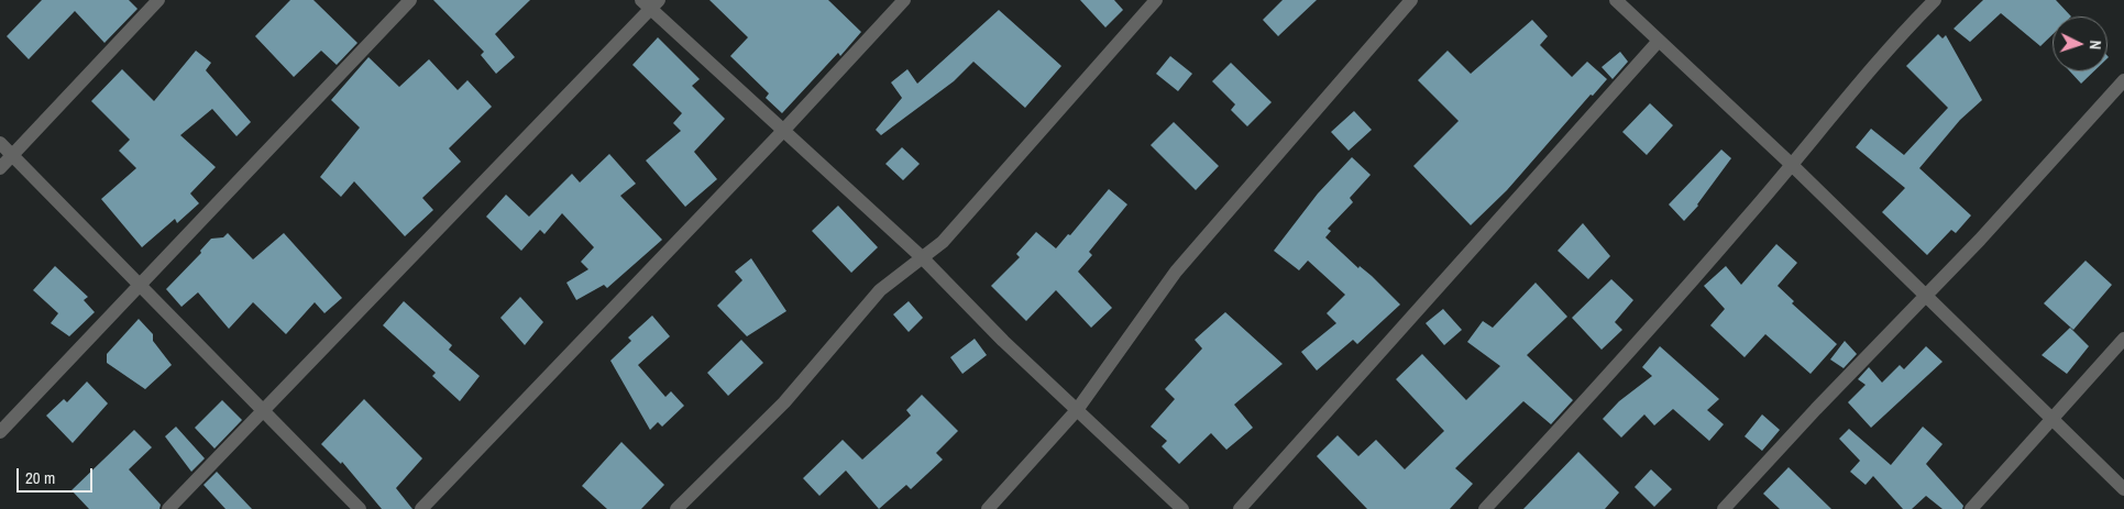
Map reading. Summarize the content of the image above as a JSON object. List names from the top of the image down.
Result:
{
  "scale_bar": "20 m",
  "north": "right"
}
